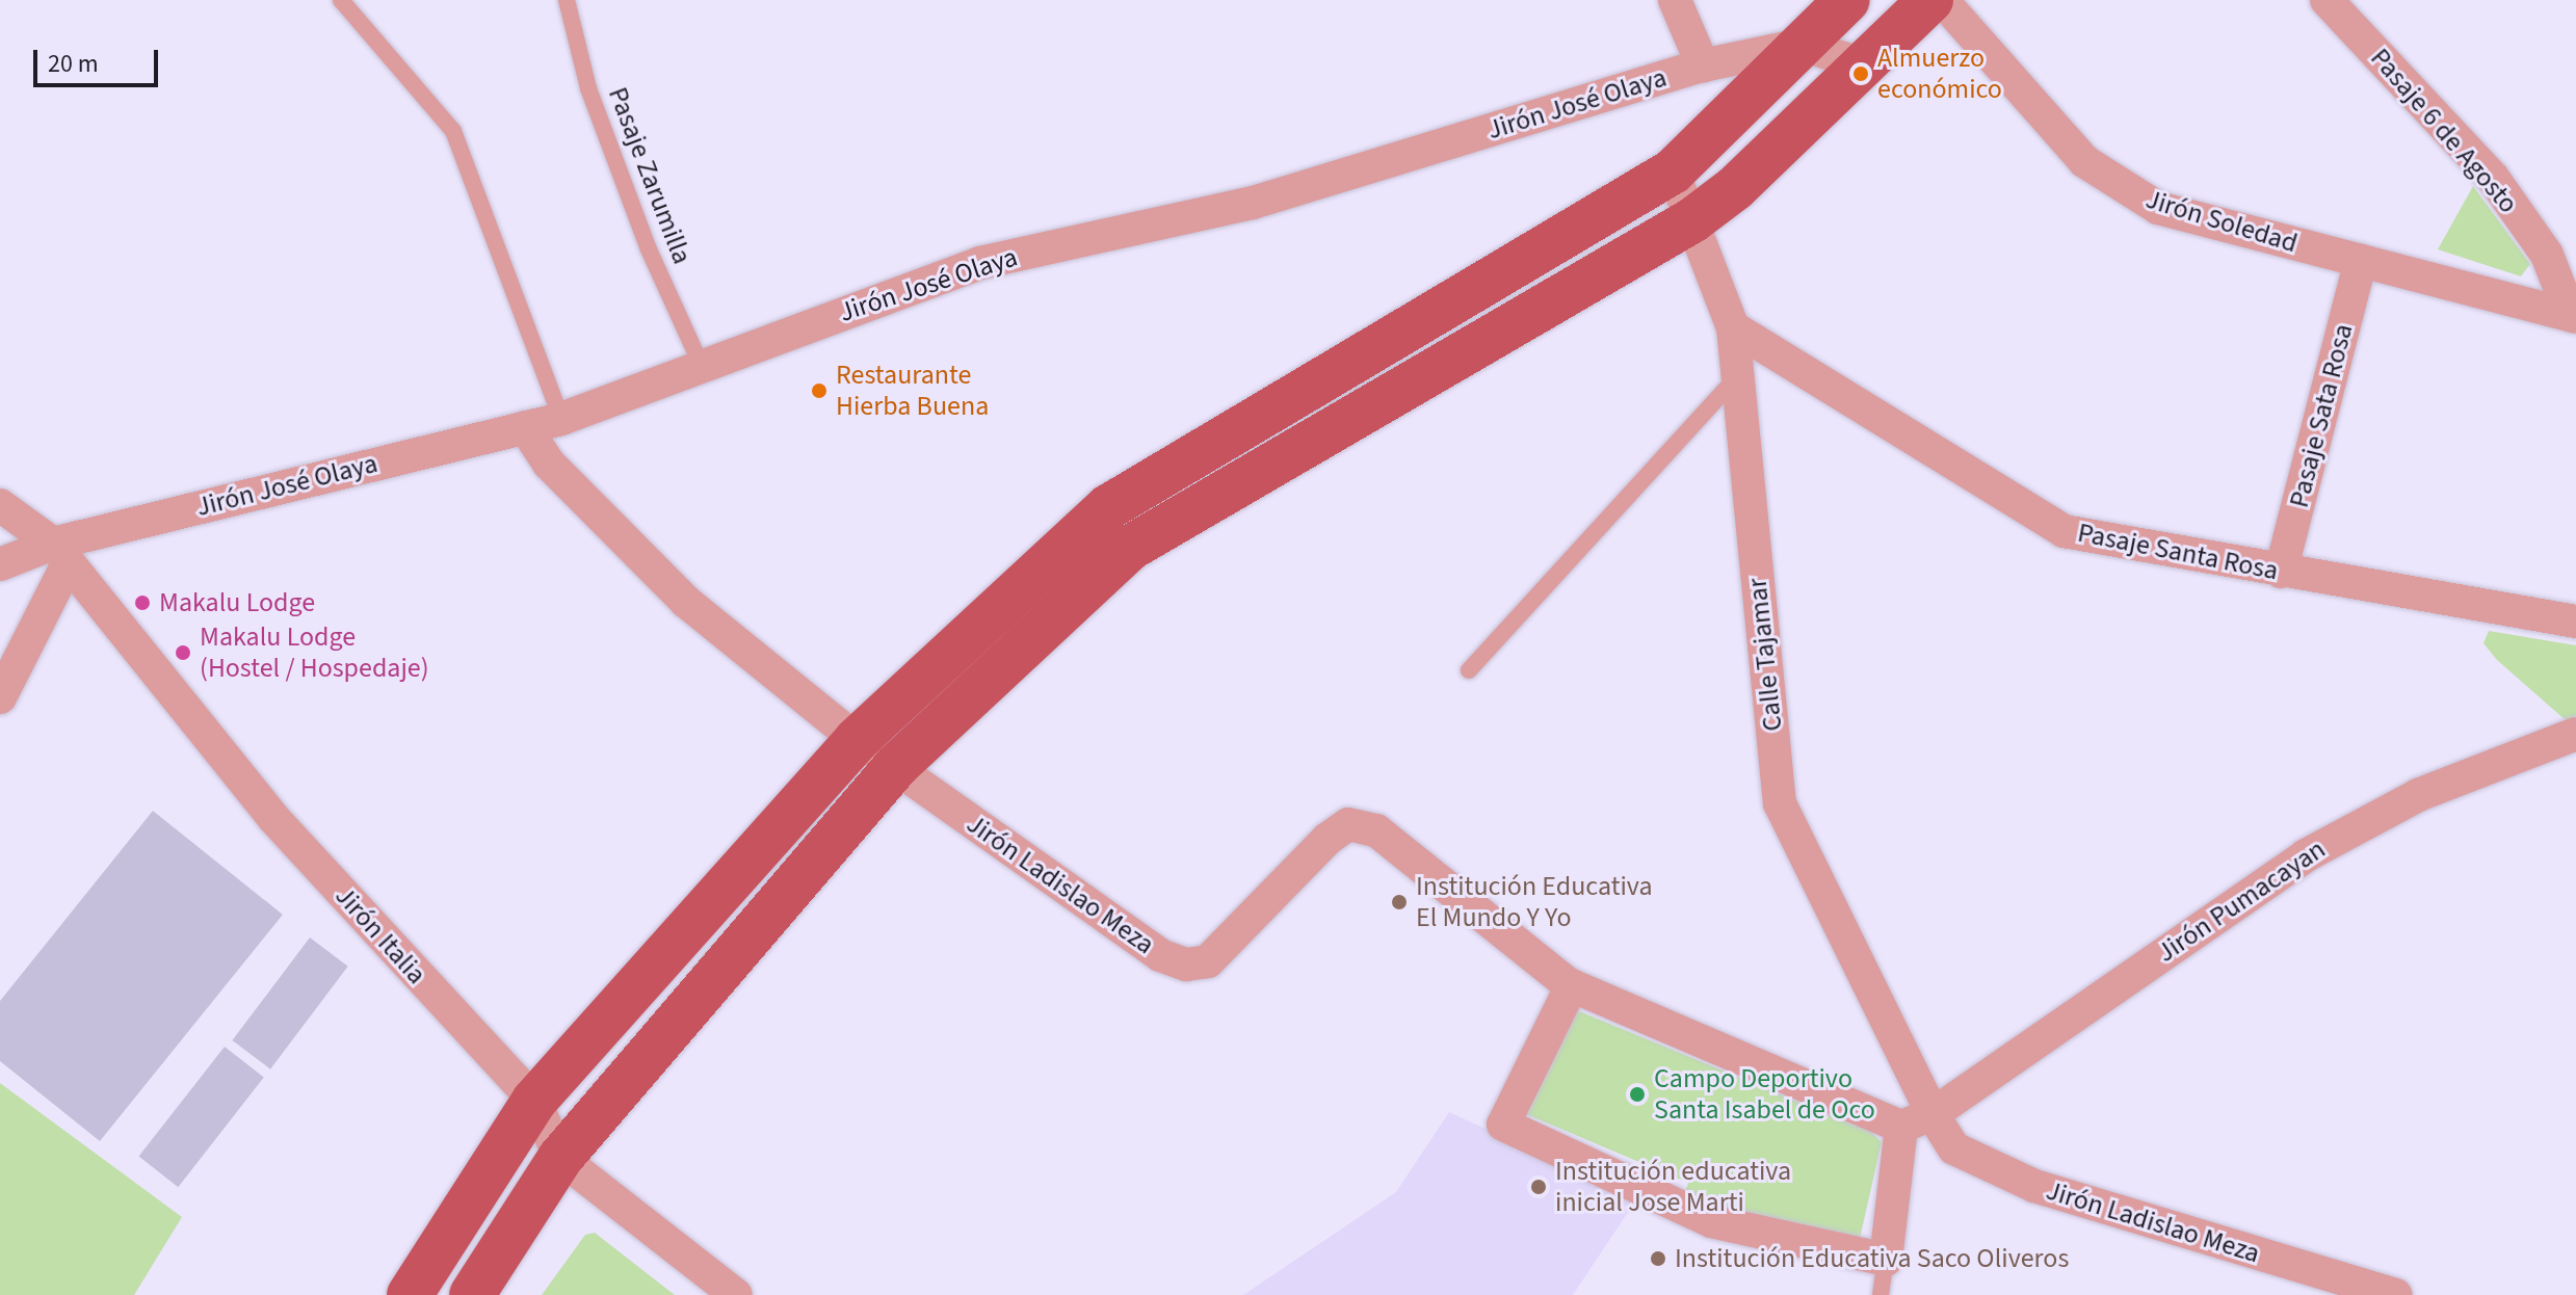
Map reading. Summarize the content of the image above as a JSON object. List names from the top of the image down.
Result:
{
  "streets": {
    "street": [
      "Jirón José Olaya",
      "Pasaje 6 de Agosto",
      "Jirón Soledad",
      "Pasaje Sata Rosa",
      "Pasaje Santa Rosa",
      "Calle Tajamar",
      "Jirón Ladislao Meza",
      "Jirón Pumacayan",
      "Jirón Italia"
    ],
    "lane": ["Pasaje Zarumilla"]
  },
  "crossings": [
    ["Jirón José Olaya", "Pasaje Zarumilla"],
    ["Jirón José Olaya", "Jirón Ladislao Meza"],
    ["Jirón José Olaya", "Jirón Italia"],
    ["Pasaje 6 de Agosto", "Jirón Soledad"],
    ["Jirón Soledad", "Pasaje Sata Rosa"],
    ["Pasaje Sata Rosa", "Pasaje Santa Rosa"],
    ["Pasaje Santa Rosa", "Calle Tajamar"],
    ["Calle Tajamar", "Jirón Ladislao Meza"],
    ["Calle Tajamar", "Jirón Pumacayan"],
    ["Jirón Ladislao Meza", "Jirón Pumacayan"]
  ],
  "places": [
    "Almuerzo económico",
    "Restaurante Hierba Buena",
    "Makalu Lodge",
    "Makalu Lodge (Hostel / Hospedaje)",
    "Institución Educativa El Mundo Y Yo",
    "Campo Deportivo Santa Isabel de Oco",
    "Institución educativa inicial Jose Marti",
    "Institución Educativa Saco Oliveros"
  ],
  "scale_bar": "20 m"
}
